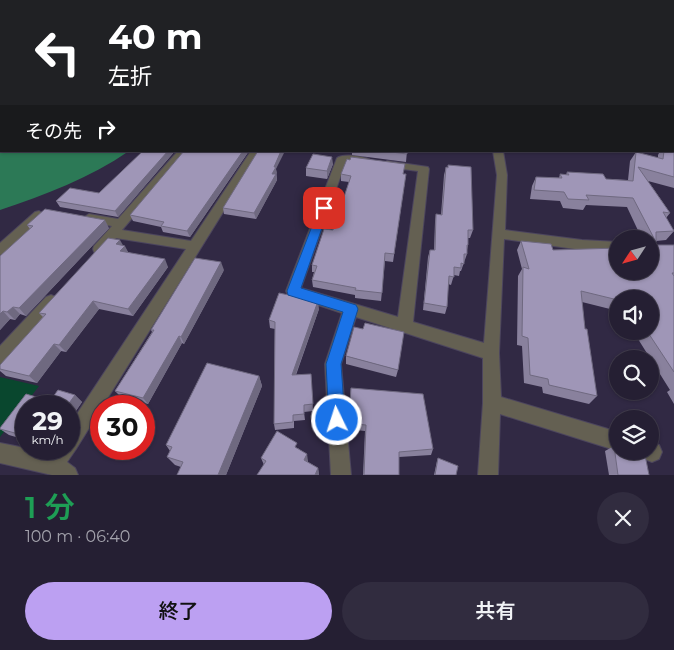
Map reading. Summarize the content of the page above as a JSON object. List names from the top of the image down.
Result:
{
  "north": "bottom left",
  "page": {
    "turn": ["40 m", "左折"],
    "then": "その先",
    "speed": "29 km/h",
    "limit": "30",
    "heading": ["1 分", "100 m · 06:40"],
    "buttons": ["終了", "共有"]
  }
}
